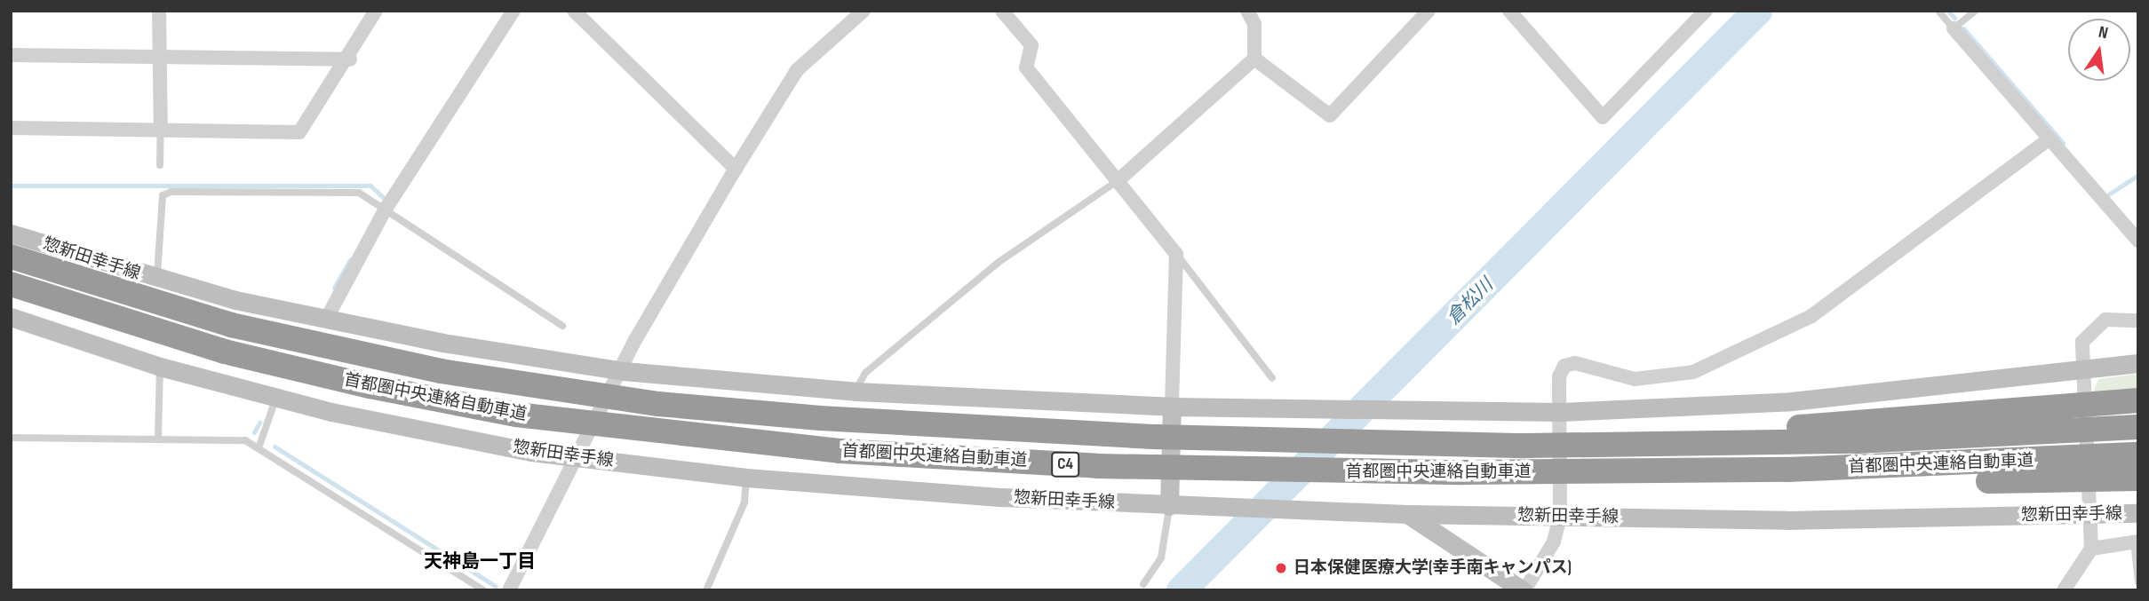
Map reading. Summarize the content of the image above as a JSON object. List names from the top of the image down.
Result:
{
  "streets": {
    "highway": ["首都圏中央連絡自動車道", "C4"],
    "main road": ["惣新田幸手線"]
  },
  "districts": ["天神島一丁目"],
  "water": ["倉松川"],
  "places": ["日本保健医療大学(幸手南キャンパス)"],
  "north": "top"
}
